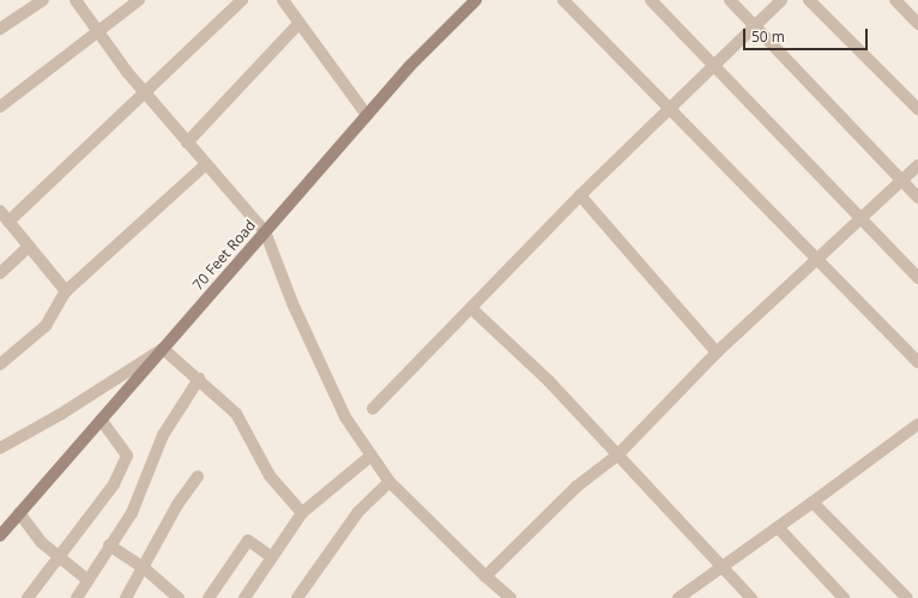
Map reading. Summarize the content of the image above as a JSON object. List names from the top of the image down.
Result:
{
  "streets": {
    "street": ["70 Feet Road"]
  },
  "scale_bar": "50 m"
}
